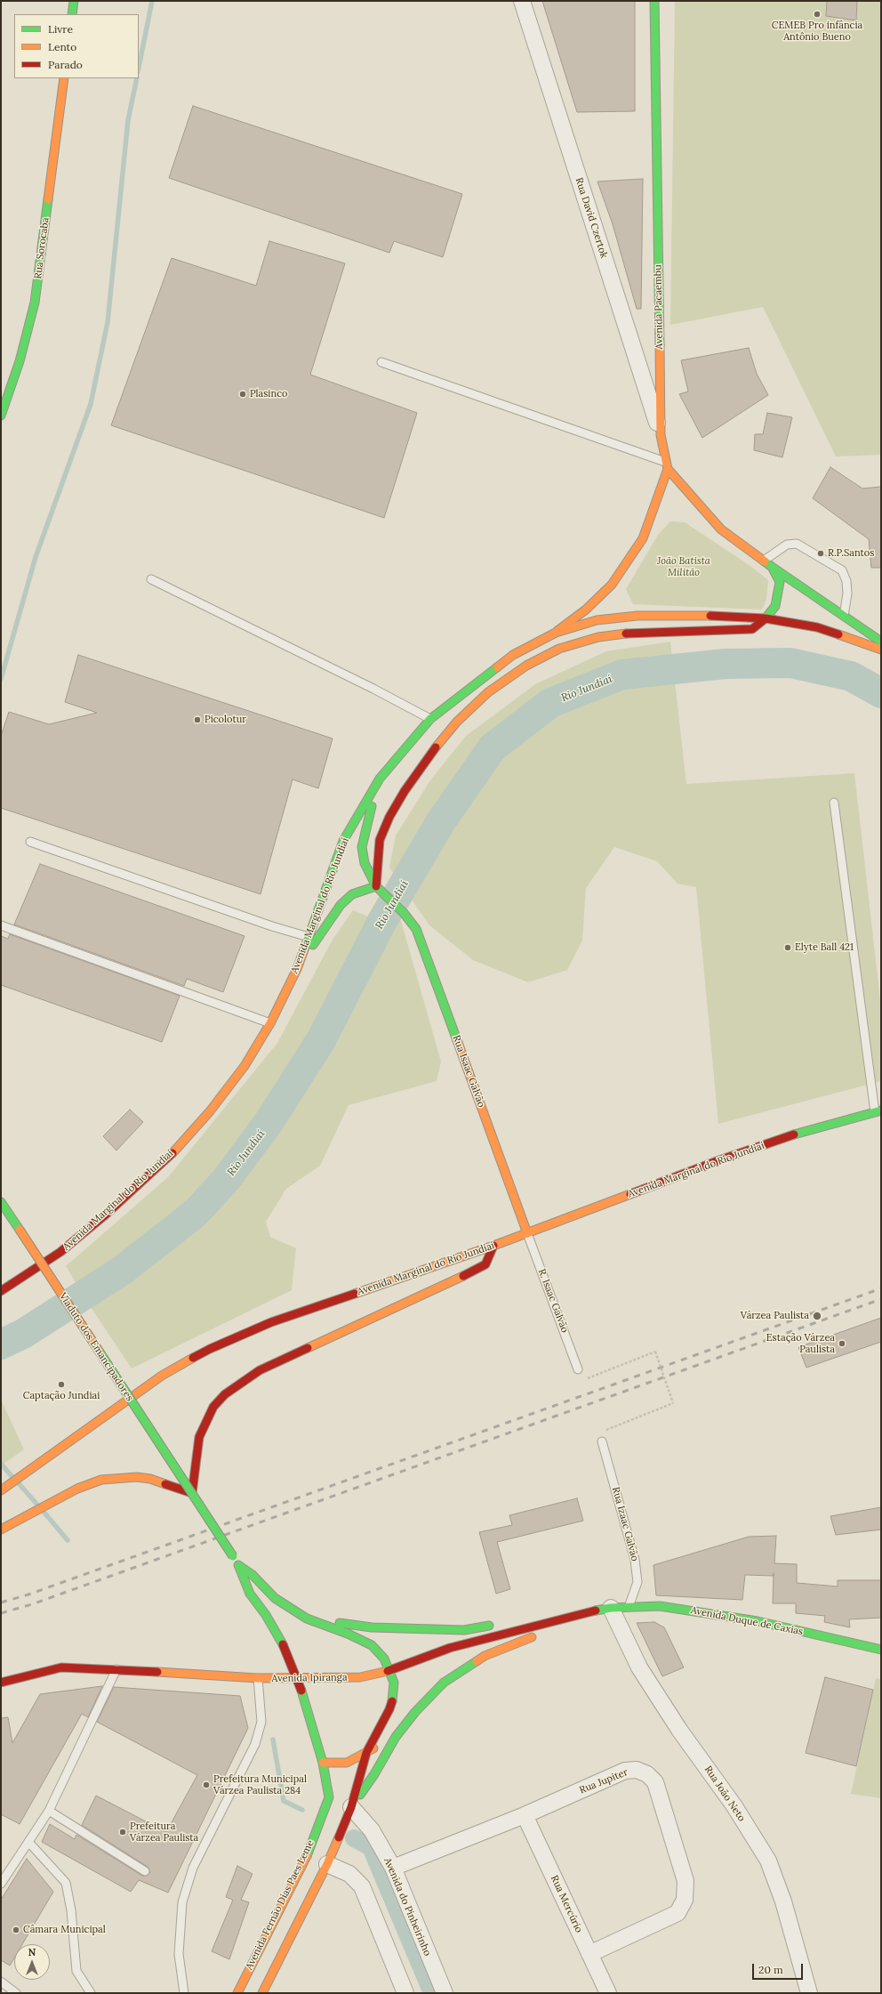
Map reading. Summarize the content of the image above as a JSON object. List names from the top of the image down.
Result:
{
  "streets": {
    "main road": [
      "Rua Sorocaba",
      "Avenida Pacaembu",
      "Avenida Marginal do Rio Jundiaí",
      "Rua Isaac Galvão",
      "Viaduto dos Emancipadores",
      "Avenida Duque de Caxias",
      "Avenida Ipiranga",
      "Avenida Fernão Dias Paes Leme"
    ],
    "street": [
      "Rua David Czertok",
      "Rua Jupiter",
      "Rua João Neto",
      "Rua Mercúrio",
      "Avenida do Pinheirinho"
    ],
    "lane": ["R. Isaac Galvão", "Rua Izaac Galvão"]
  },
  "crossings": [
    ["Rua David Czertok", "Avenida Pacaembu"],
    ["Avenida Marginal do Rio Jundiaí", "Rua Isaac Galvão"],
    ["Avenida Marginal do Rio Jundiaí", "R. Isaac Galvão"],
    ["Rua Isaac Galvão", "R. Isaac Galvão"],
    ["Viaduto dos Emancipadores", "Avenida Fernão Dias Paes Leme"],
    ["Rua Izaac Galvão", "Avenida Duque de Caxias"],
    ["Avenida Duque de Caxias", "Avenida Ipiranga"],
    ["Avenida Duque de Caxias", "Rua João Neto"],
    ["Avenida Ipiranga", "Rua João Neto"],
    ["Rua Jupiter", "Rua Mercúrio"],
    ["Rua Jupiter", "Avenida do Pinheirinho"]
  ],
  "water": ["Rio Jundiaí"],
  "parks": ["João Batista Militão"],
  "places": [
    "CEMEB Pro infância Antônio Bueno",
    "Plasinco",
    "R.P.Santos",
    "Picolotur",
    "Elyte Ball 421",
    "Várzea Paulista",
    "Estação Várzea Paulista",
    "Captação Jundiai",
    "Prefeitura Municipal Várzea Paulista 284",
    "Prefeitura Várzea Paulista",
    "Câmara Municipal"
  ],
  "legend": ["Livre", "Lento", "Parado"],
  "scale_bar": "20 m",
  "north": "top"
}
